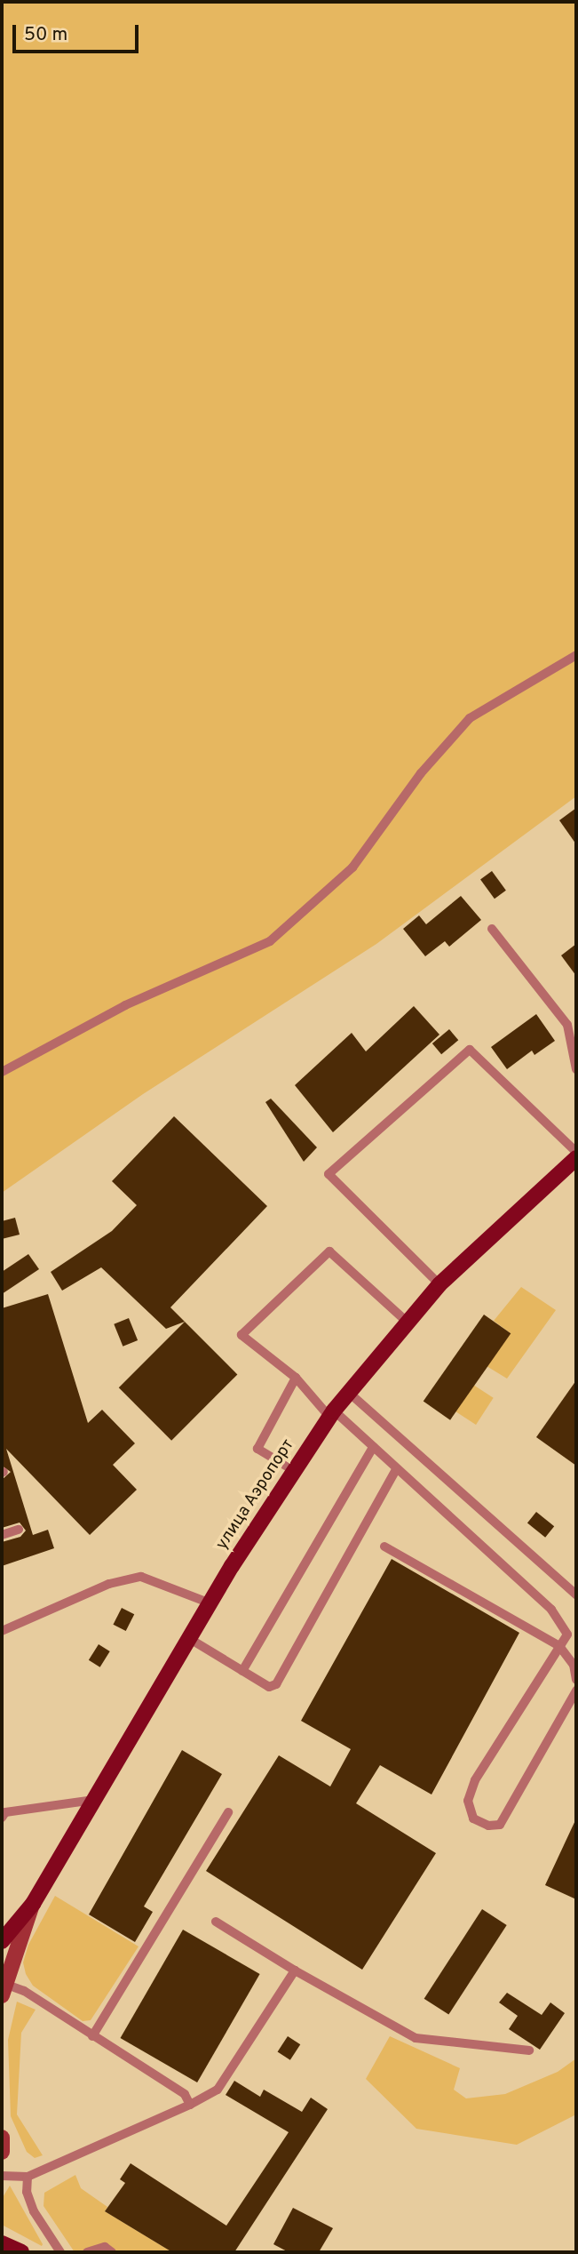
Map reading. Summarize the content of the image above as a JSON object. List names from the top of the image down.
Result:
{
  "streets": {
    "main road": ["улица Аэропорт"]
  },
  "scale_bar": "50 m"
}
